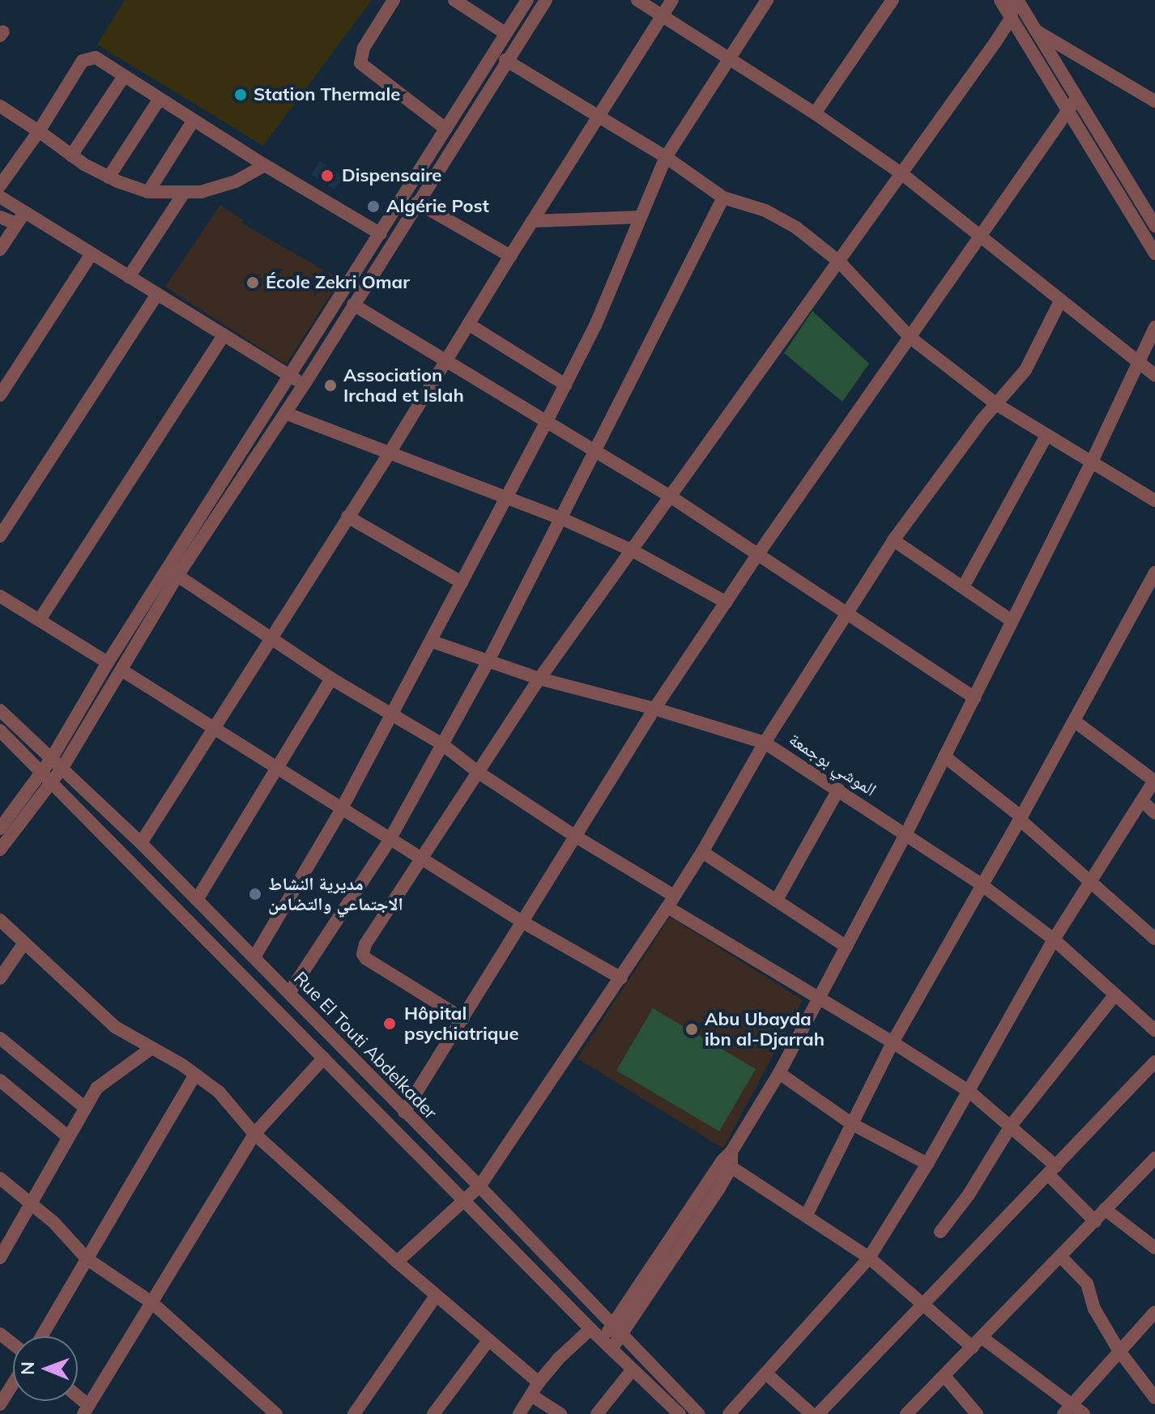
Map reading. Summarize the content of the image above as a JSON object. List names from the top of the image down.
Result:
{
  "streets": {
    "street": ["الموشي بوجمعة", "Rue El Touti Abdelkader"]
  },
  "places": [
    "Station Thermale",
    "Dispensaire",
    "Algérie Post",
    "École Zekri Omar",
    "Association Irchad et Islah",
    "مديرية النشاط الاجتماعي والتضامن",
    "Hôpital psychiatrique",
    "Abu Ubayda ibn al-Djarrah"
  ],
  "north": "left"
}
